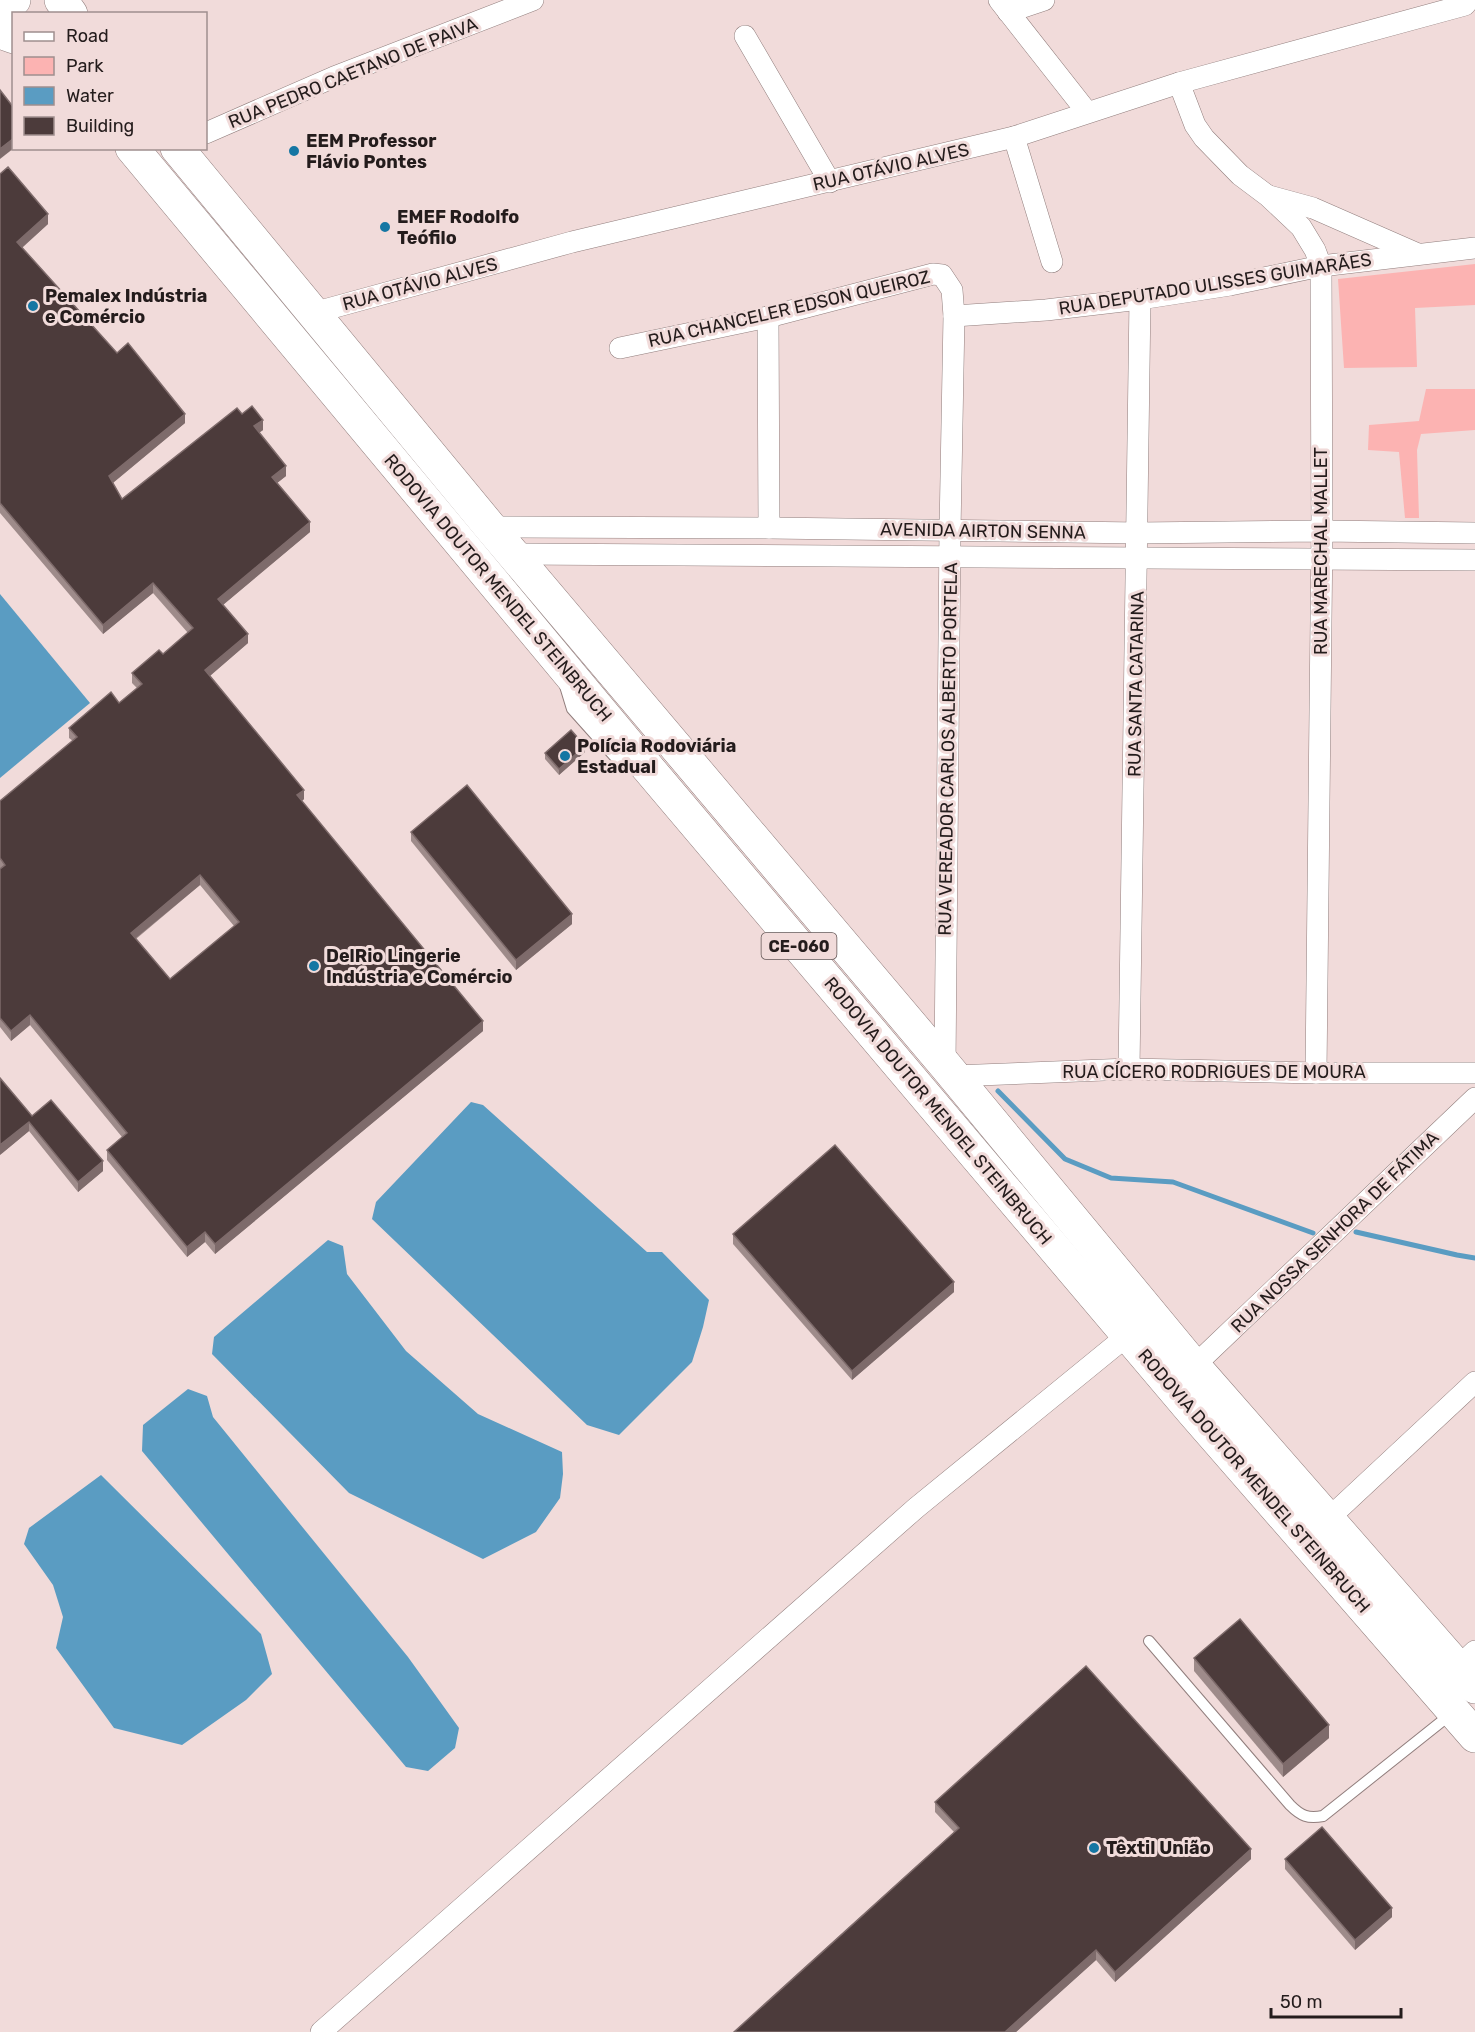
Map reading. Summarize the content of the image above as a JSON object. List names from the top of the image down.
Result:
{
  "streets": {
    "main road": ["RODOVIA DOUTOR MENDEL STEINBRUCH", "CE-060"],
    "street": [
      "RUA PEDRO CAETANO DE PAIVA",
      "RUA OTÁVIO ALVES",
      "RUA DEPUTADO ULISSES GUIMARÃES",
      "RUA CHANCELER EDSON QUEIROZ",
      "AVENIDA AIRTON SENNA",
      "RUA MARECHAL MALLET",
      "RUA SANTA CATARINA",
      "RUA VEREADOR CARLOS ALBERTO PORTELA",
      "RUA CÍCERO RODRIGUES DE MOURA",
      "RUA NOSSA SENHORA DE FÁTIMA"
    ]
  },
  "crossings": [
    ["RUA OTÁVIO ALVES", "RUA MARECHAL MALLET"],
    ["RUA OTÁVIO ALVES", "RODOVIA DOUTOR MENDEL STEINBRUCH"],
    ["RUA DEPUTADO ULISSES GUIMARÃES", "RUA MARECHAL MALLET"],
    ["RUA DEPUTADO ULISSES GUIMARÃES", "RUA SANTA CATARINA"],
    ["RUA DEPUTADO ULISSES GUIMARÃES", "RUA VEREADOR CARLOS ALBERTO PORTELA"],
    ["RUA CHANCELER EDSON QUEIROZ", "RUA VEREADOR CARLOS ALBERTO PORTELA"],
    ["AVENIDA AIRTON SENNA", "RUA MARECHAL MALLET"],
    ["AVENIDA AIRTON SENNA", "RODOVIA DOUTOR MENDEL STEINBRUCH"],
    ["AVENIDA AIRTON SENNA", "RUA SANTA CATARINA"],
    ["AVENIDA AIRTON SENNA", "RUA VEREADOR CARLOS ALBERTO PORTELA"],
    ["RUA MARECHAL MALLET", "RUA CÍCERO RODRIGUES DE MOURA"],
    ["RODOVIA DOUTOR MENDEL STEINBRUCH", "RUA VEREADOR CARLOS ALBERTO PORTELA"],
    ["RODOVIA DOUTOR MENDEL STEINBRUCH", "RUA CÍCERO RODRIGUES DE MOURA"],
    ["RODOVIA DOUTOR MENDEL STEINBRUCH", "RUA NOSSA SENHORA DE FÁTIMA"],
    ["RUA SANTA CATARINA", "RUA CÍCERO RODRIGUES DE MOURA"],
    ["RUA VEREADOR CARLOS ALBERTO PORTELA", "RUA CÍCERO RODRIGUES DE MOURA"]
  ],
  "places": [
    "EEM Professor Flávio Pontes",
    "EMEF Rodolfo Teófilo",
    "Pemalex Indústria e Comércio",
    "Polícia Rodoviária Estadual",
    "DelRio Lingerie Indústria e Comércio",
    "Têxtil União"
  ],
  "legend": [
    "Road",
    "Park",
    "Water",
    "Building"
  ],
  "scale_bar": "50 m"
}
